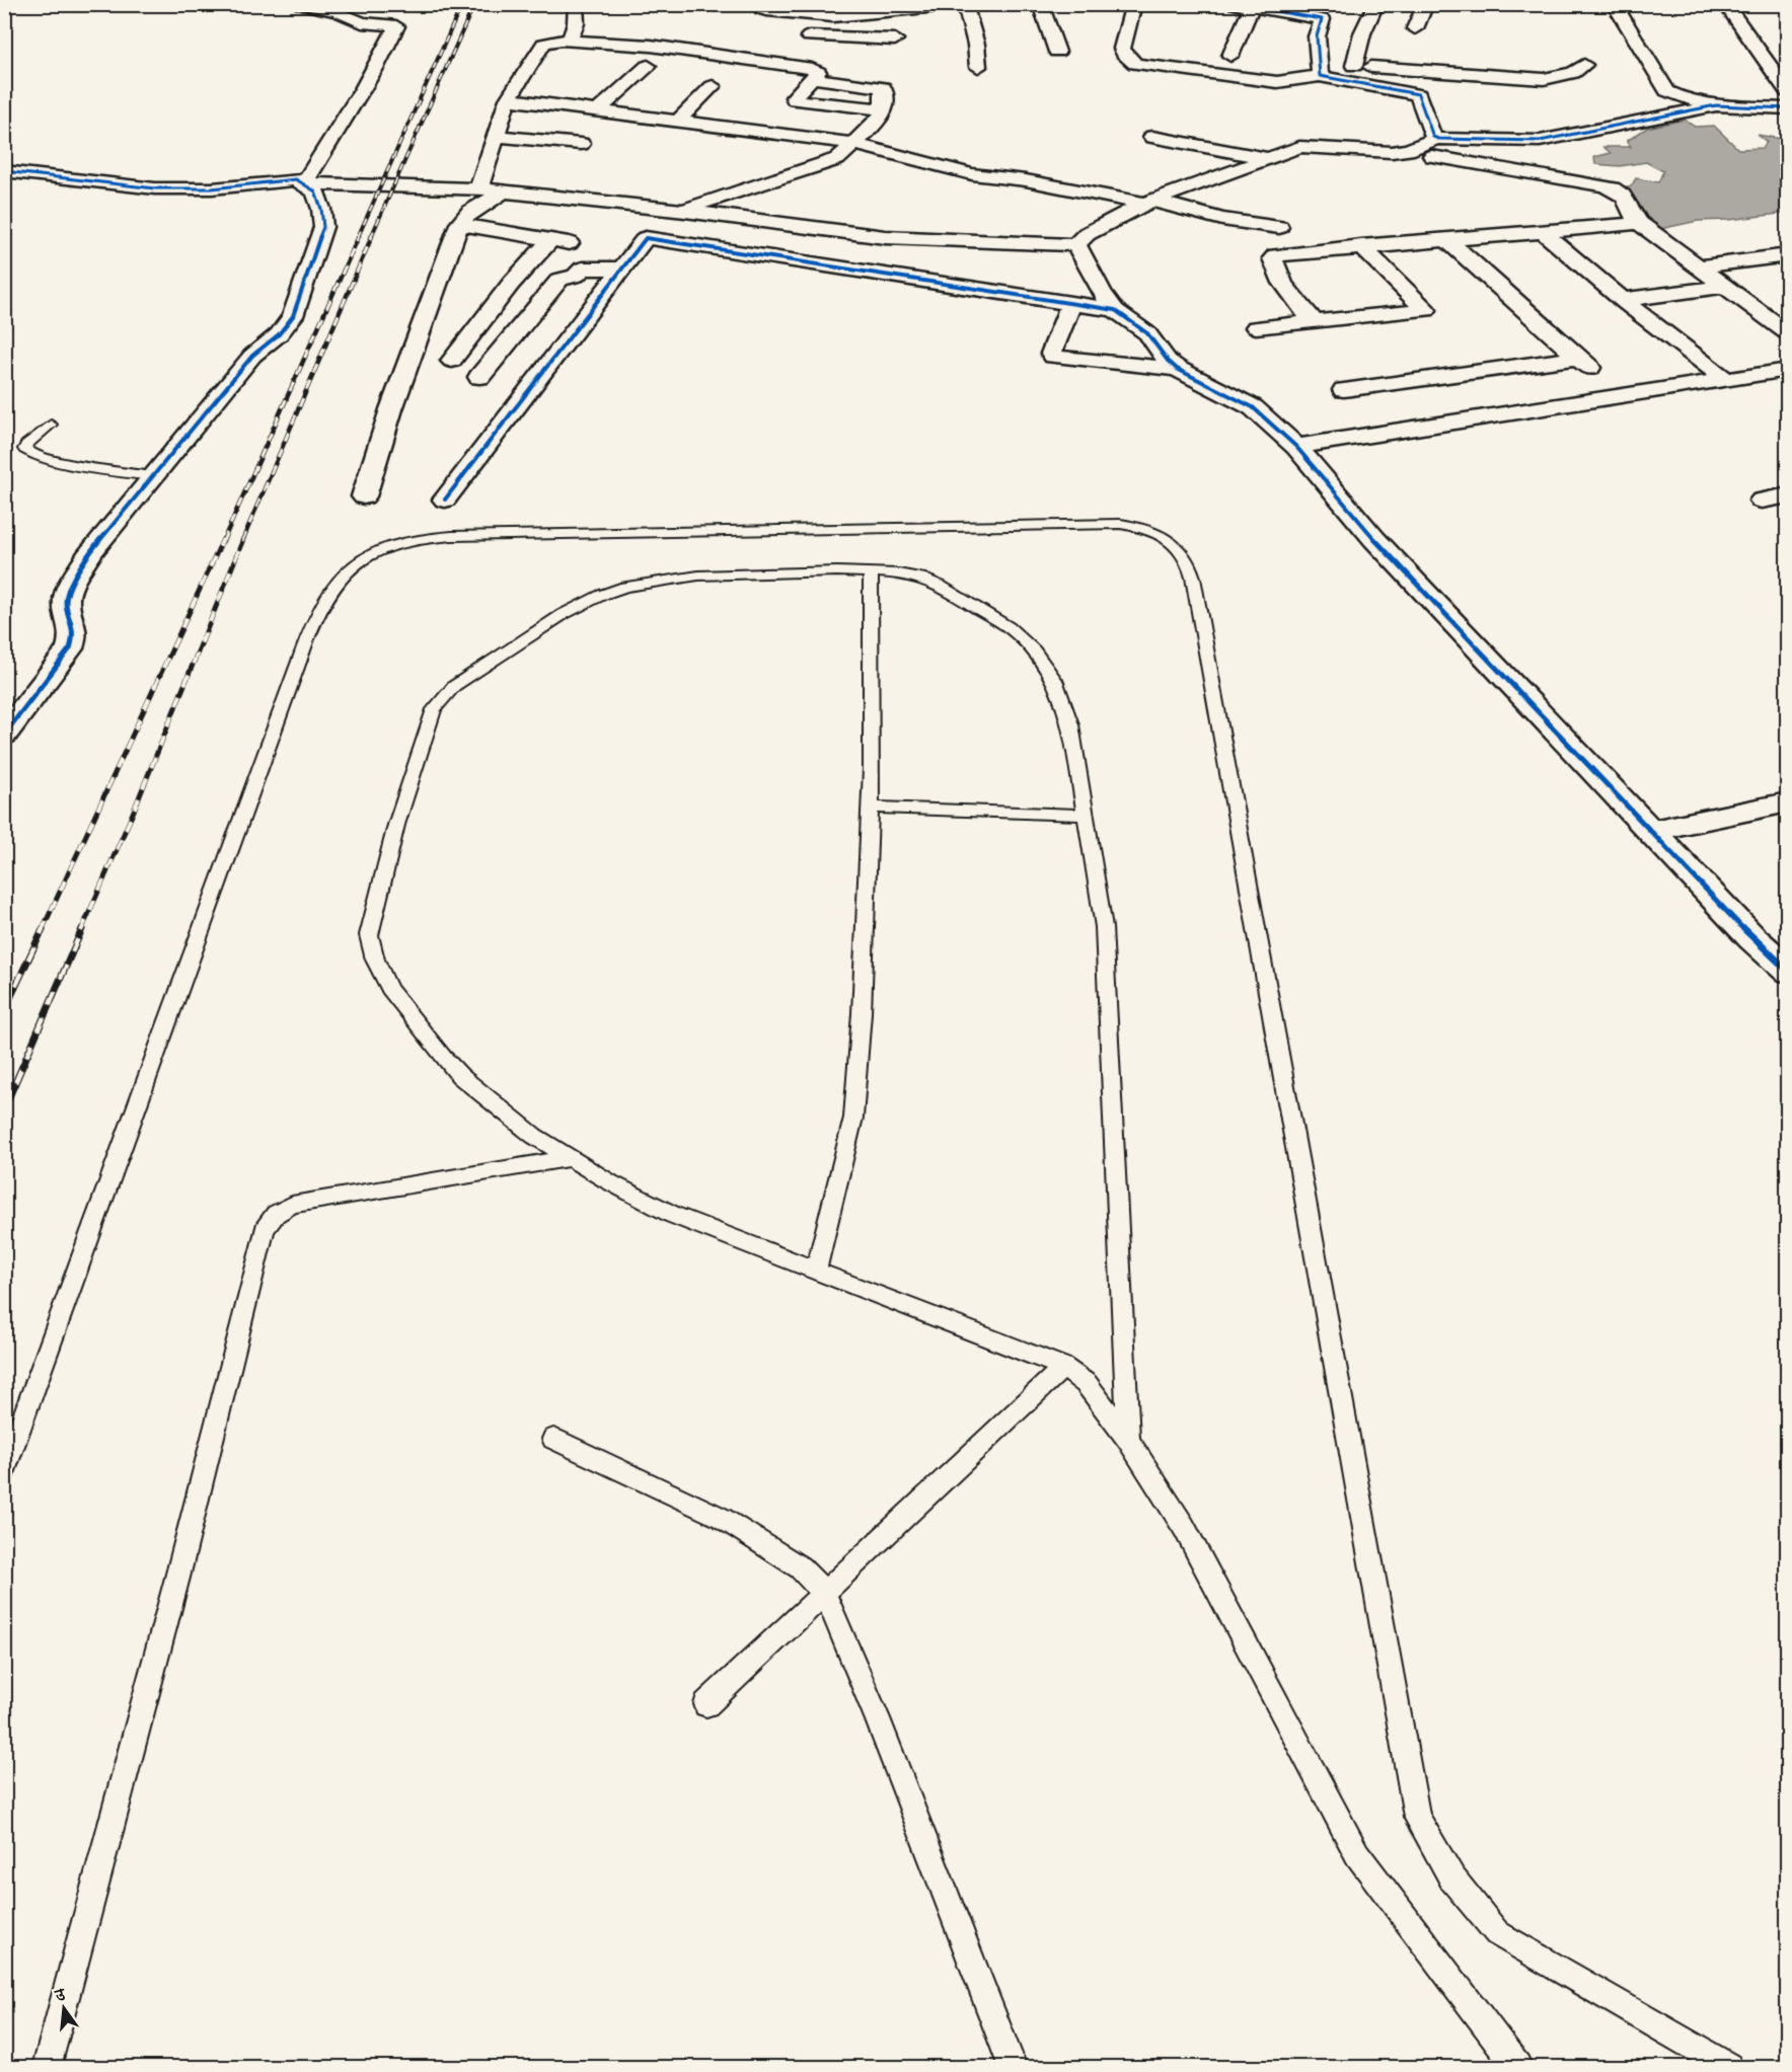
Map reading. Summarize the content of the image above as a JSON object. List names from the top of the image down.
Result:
{
  "north": "top"
}
